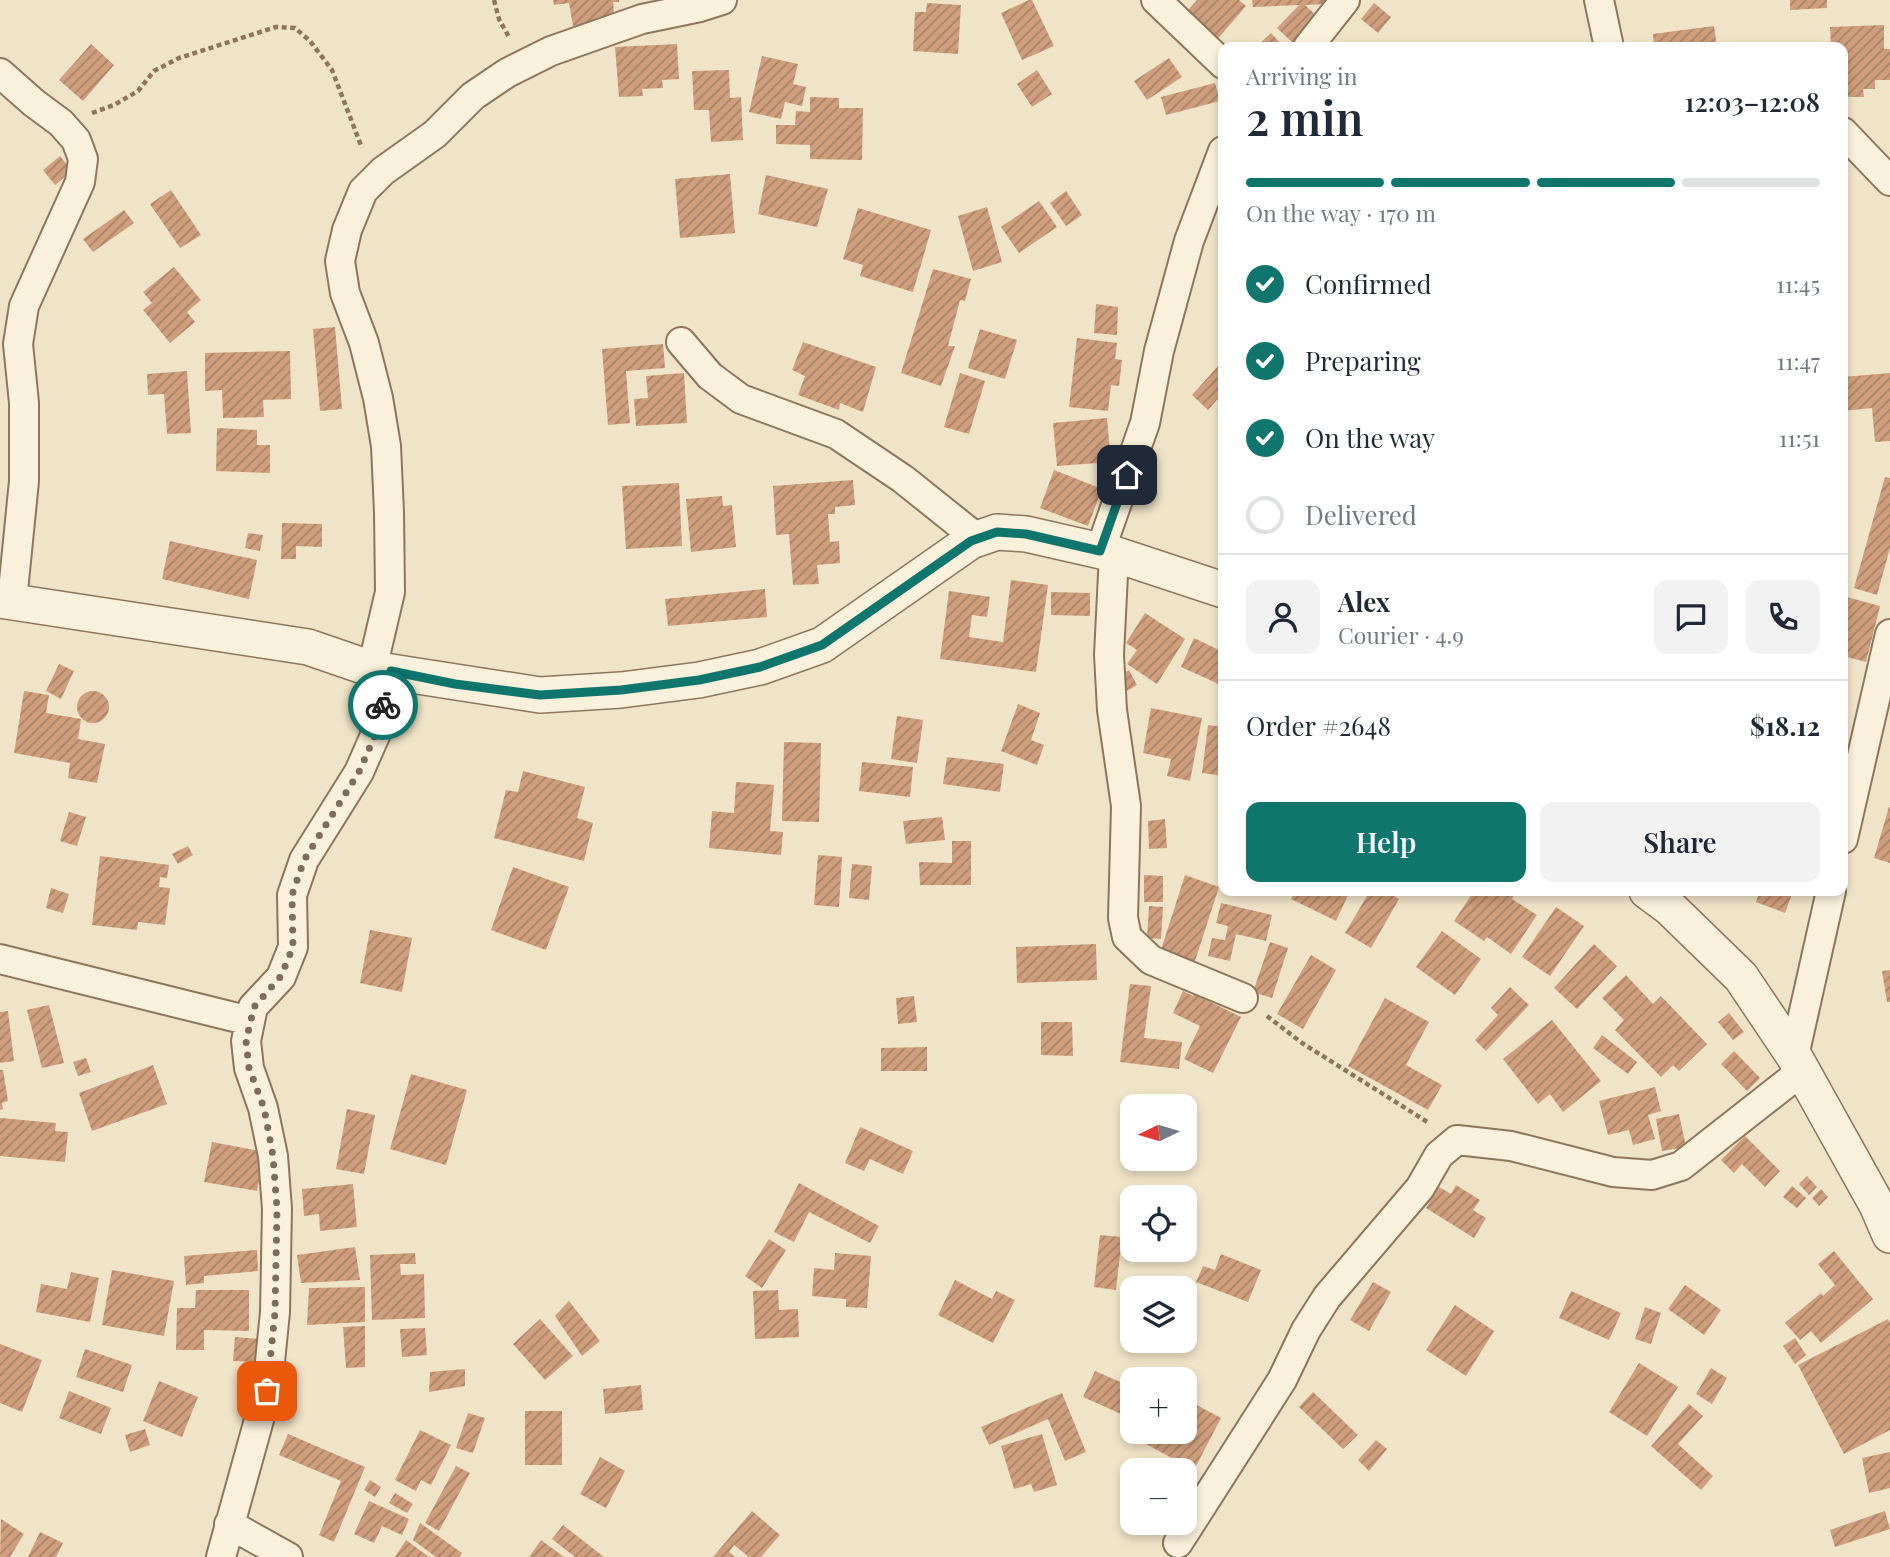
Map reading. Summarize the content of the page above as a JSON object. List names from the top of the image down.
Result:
{
  "north": "left",
  "page": {
    "heading": ["2 min", "Arriving in", "12:03–12:08"],
    "panel": [
      "Alex",
      "Courier · 4.9",
      "Order #2648",
      "$18.12"
    ],
    "bar": "On the way · 170 m",
    "list": [
      ["Confirmed", "11:45"],
      ["Preparing", "11:47"],
      ["On the way", "11:51"],
      "Delivered"
    ],
    "buttons": ["Help", "Share"],
    "map_buttons": ["+", "−"]
  }
}
